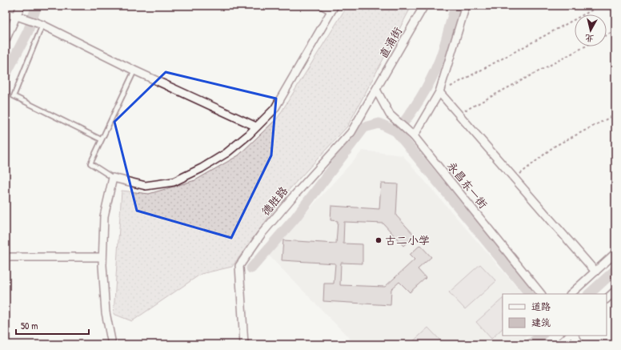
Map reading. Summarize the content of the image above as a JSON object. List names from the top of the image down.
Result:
{
  "streets": {
    "street": ["直涌街", "永昌东一街", "德胜路"]
  },
  "crossings": [
    ["直涌街", "永昌东一街"],
    ["直涌街", "德胜路"],
    ["永昌东一街", "德胜路"]
  ],
  "places": ["古二小学"],
  "legend": ["道路", "建筑"],
  "scale_bar": "50 m",
  "north": "bottom"
}
